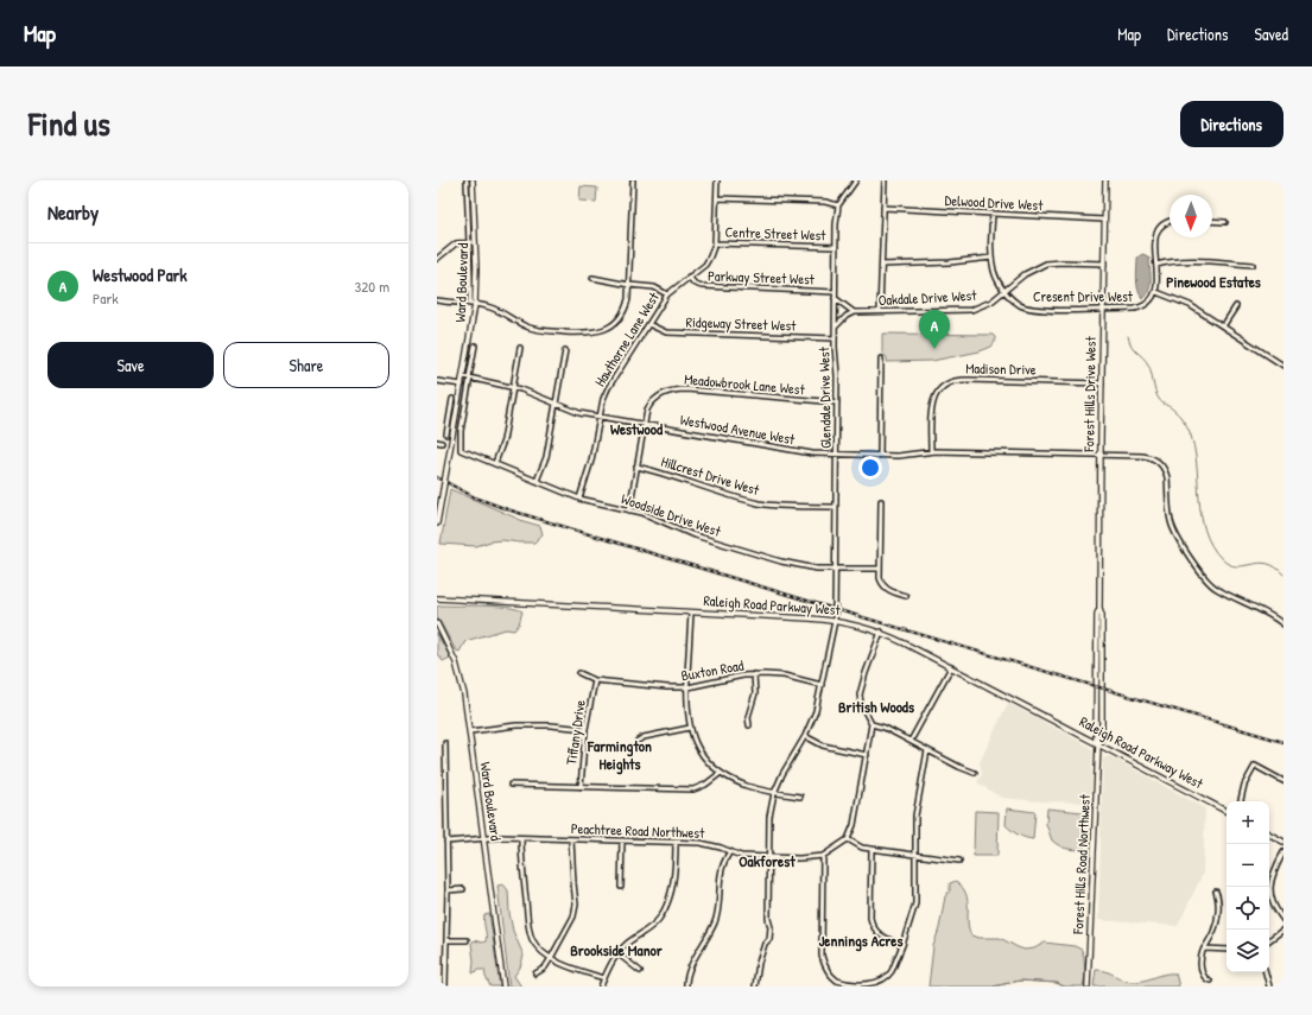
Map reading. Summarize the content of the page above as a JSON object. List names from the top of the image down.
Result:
{
  "streets": {
    "main road": [
      "Ward Boulevard",
      "Forest Hills Drive West",
      "Raleigh Road Parkway West",
      "Forest Hills Road Northwest"
    ],
    "street": [
      "Delwood Drive West",
      "Centre Street West",
      "Parkway Street West",
      "Cresent Drive West",
      "Oakdale Drive West",
      "Ridgeway Street West",
      "Hawthorne Lane West",
      "Madison Drive",
      "Meadowbrook Lane West",
      "Glendale Drive West",
      "Westwood Avenue West",
      "Hillcrest Drive West",
      "Woodside Drive West",
      "Buxton Road",
      "Tiffany Drive",
      "Peachtree Road Northwest"
    ]
  },
  "crossings": [
    ["Delwood Drive West", "Cresent Drive West"],
    ["Delwood Drive West", "Forest Hills Drive West"],
    ["Centre Street West", "Hawthorne Lane West"],
    ["Centre Street West", "Glendale Drive West"],
    ["Parkway Street West", "Hawthorne Lane West"],
    ["Parkway Street West", "Glendale Drive West"],
    ["Ward Boulevard", "Westwood Avenue West"],
    ["Ward Boulevard", "Peachtree Road Northwest"],
    ["Cresent Drive West", "Oakdale Drive West"],
    ["Cresent Drive West", "Forest Hills Drive West"],
    ["Oakdale Drive West", "Forest Hills Drive West"],
    ["Ridgeway Street West", "Hawthorne Lane West"],
    ["Ridgeway Street West", "Glendale Drive West"],
    ["Hawthorne Lane West", "Westwood Avenue West"],
    ["Hawthorne Lane West", "Woodside Drive West"],
    ["Madison Drive", "Forest Hills Drive West"],
    ["Madison Drive", "Westwood Avenue West"],
    ["Meadowbrook Lane West", "Glendale Drive West"],
    ["Meadowbrook Lane West", "Westwood Avenue West"],
    ["Meadowbrook Lane West", "Hillcrest Drive West"],
    ["Meadowbrook Lane West", "Woodside Drive West"],
    ["Forest Hills Drive West", "Westwood Avenue West"],
    ["Forest Hills Drive West", "Raleigh Road Parkway West"],
    ["Forest Hills Drive West", "Forest Hills Road Northwest"],
    ["Glendale Drive West", "Westwood Avenue West"],
    ["Glendale Drive West", "Hillcrest Drive West"],
    ["Glendale Drive West", "Woodside Drive West"],
    ["Glendale Drive West", "Raleigh Road Parkway West"],
    ["Glendale Drive West", "Buxton Road"],
    ["Glendale Drive West", "Peachtree Road Northwest"],
    ["Westwood Avenue West", "Woodside Drive West"],
    ["Raleigh Road Parkway West", "Forest Hills Road Northwest"],
    ["Buxton Road", "Tiffany Drive"]
  ],
  "districts": [
    "Pinewood Estates",
    "Westwood",
    "British Woods",
    "Farmington Heights",
    "Oakforest",
    "Jennings Acres",
    "Brookside Manor"
  ],
  "north": "bottom",
  "page": {
    "header": "Map",
    "nav": ["Map", "Directions", "Saved"],
    "title": "Find us",
    "buttons": [
      "Directions",
      ["Save", "Share"]
    ],
    "heading": "Nearby",
    "list": [
      {
        "mark": "A",
        "name": "Westwood Park",
        "note": "Park",
        "value": "320 m"
      }
    ],
    "pins": "A",
    "map_buttons": ["+", "−"]
  }
}
